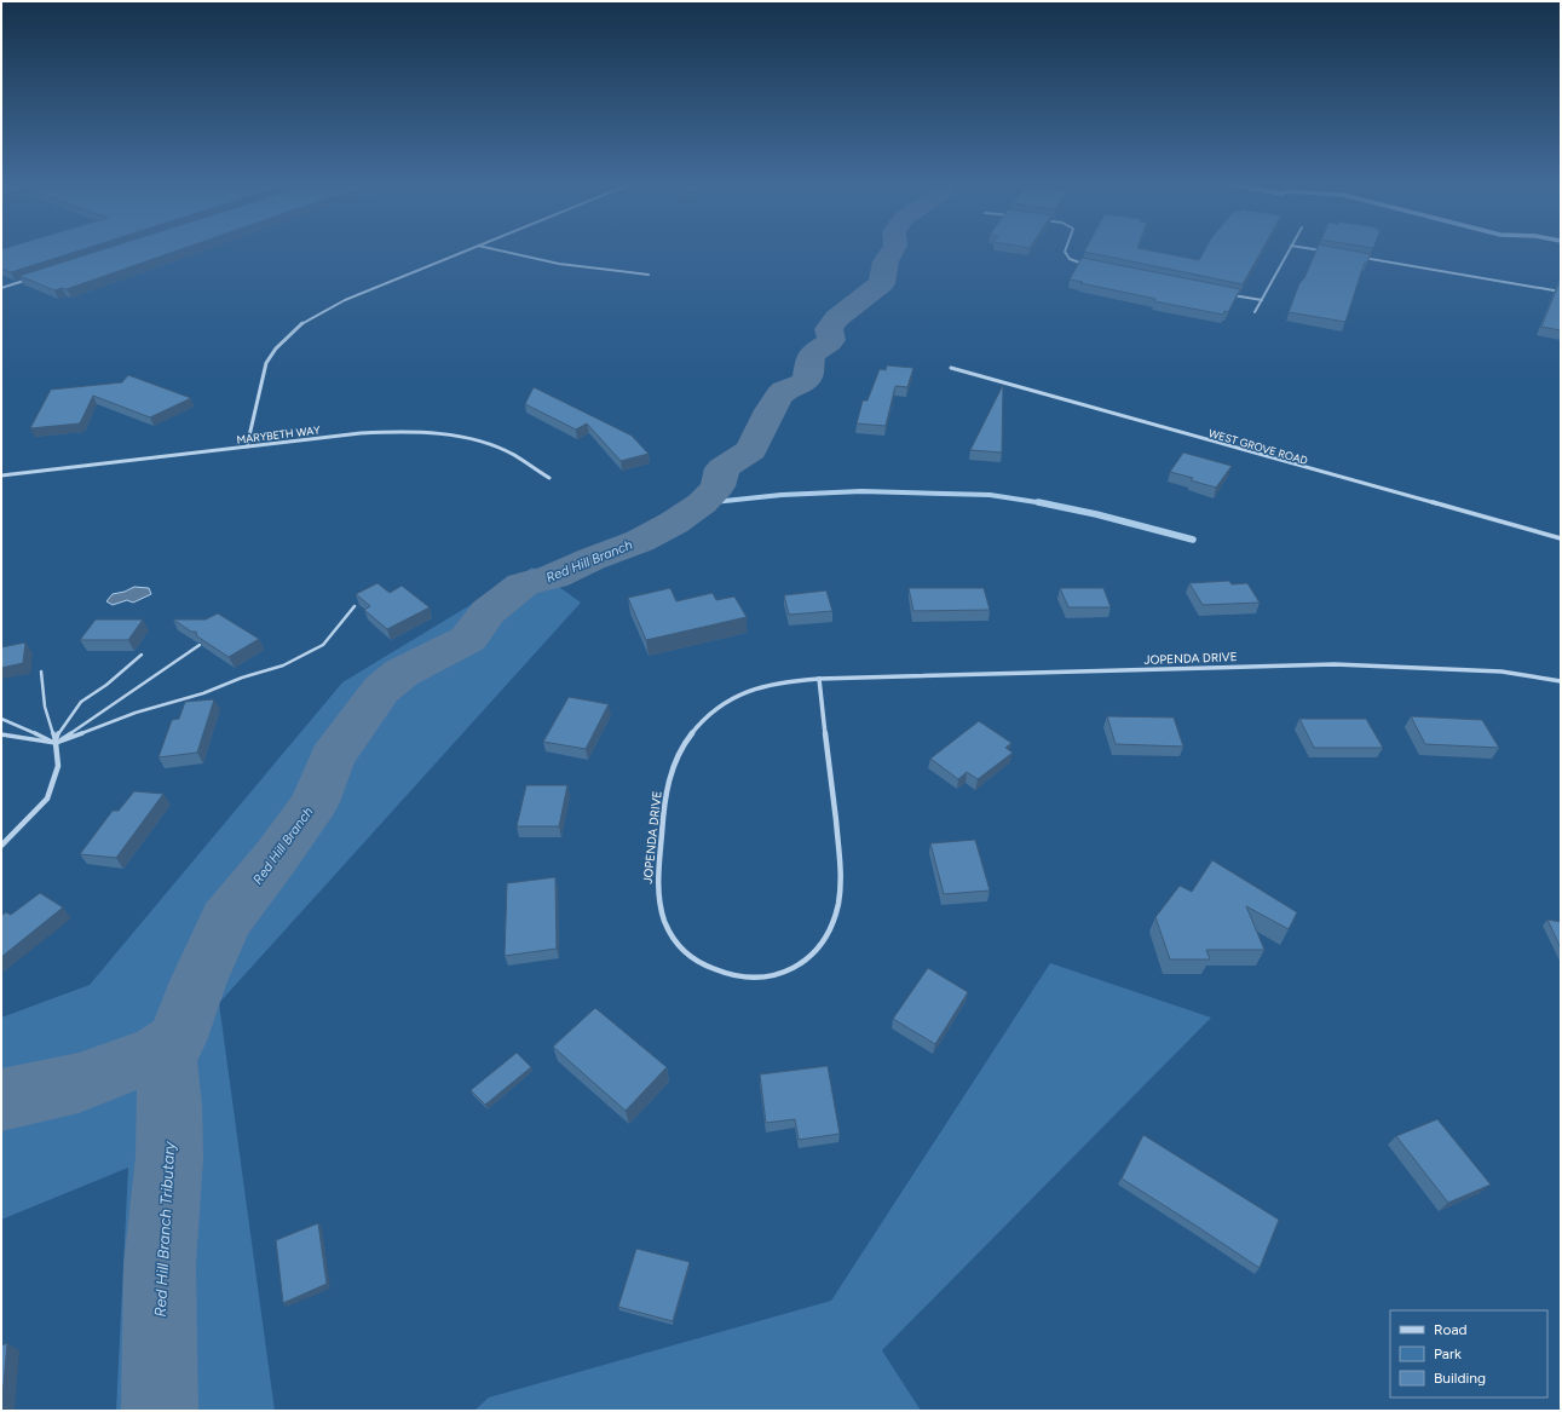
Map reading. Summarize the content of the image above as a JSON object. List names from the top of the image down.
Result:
{
  "streets": {
    "street": ["MARYBETH WAY", "WEST GROVE ROAD", "JOPENDA DRIVE"]
  },
  "water": ["Red Hill Branch", "Red Hill Branch Tributary"],
  "legend": ["Road", "Park", "Building"]
}
